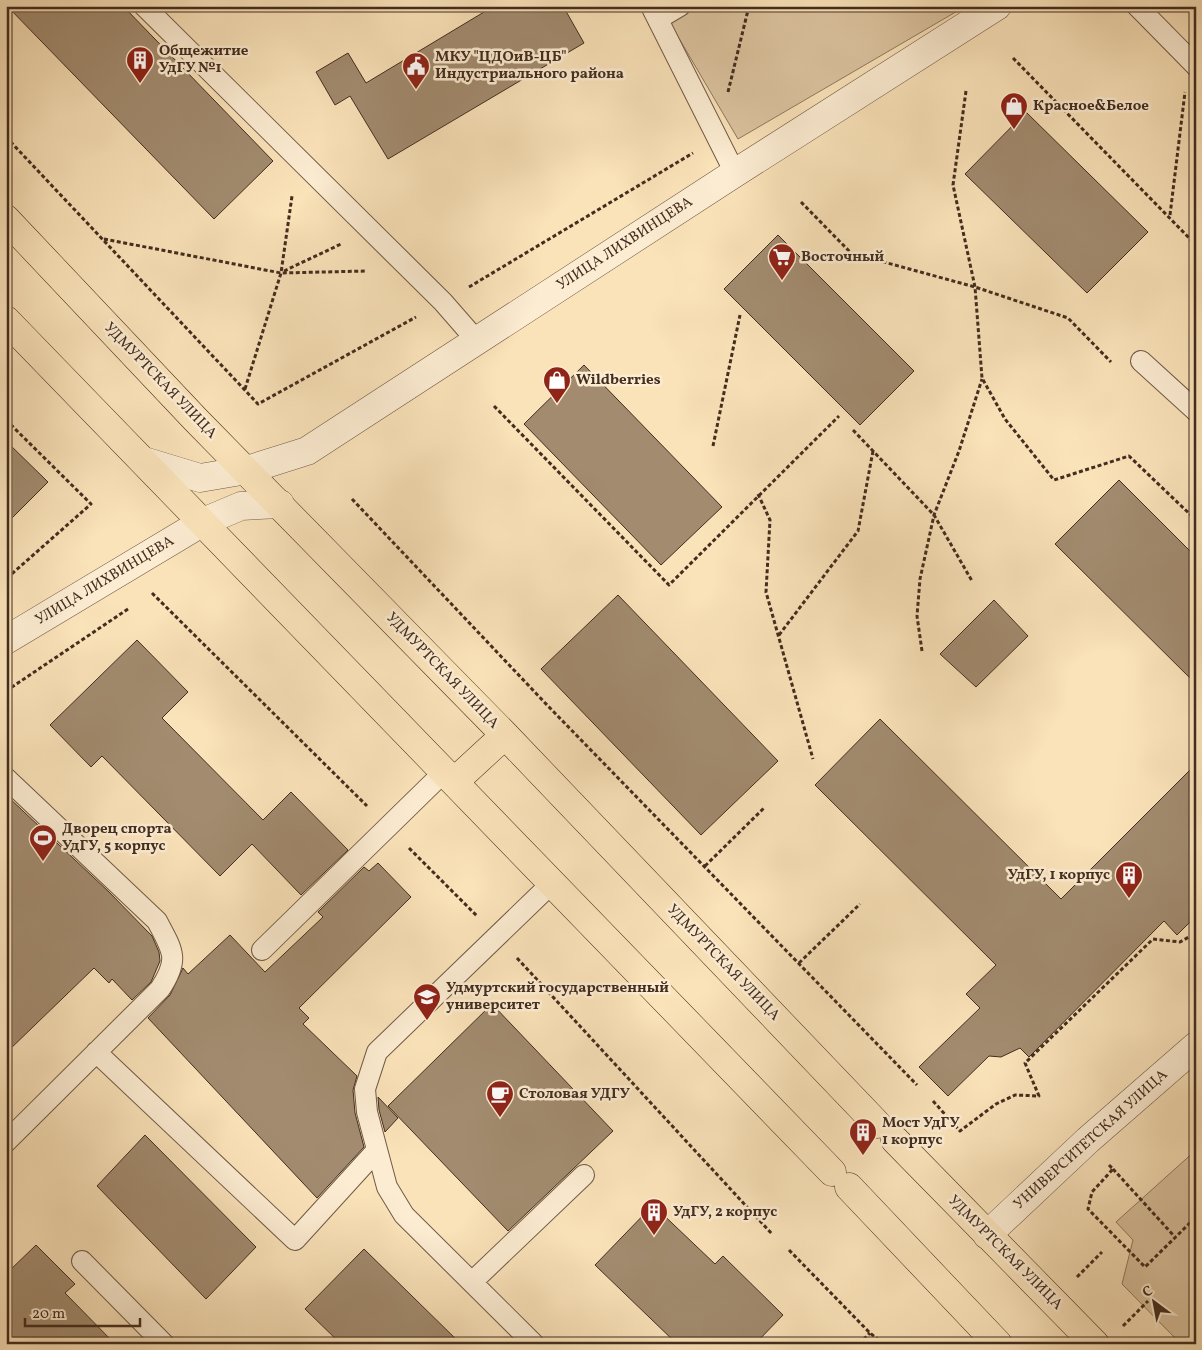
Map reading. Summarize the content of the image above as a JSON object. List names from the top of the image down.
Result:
{
  "streets": {
    "main road": ["УДМУРТСКАЯ УЛИЦА"],
    "street": ["УЛИЦА ЛИХВИНЦЕВА", "УНИВЕРСИТЕТСКАЯ УЛИЦА"]
  },
  "crossings": [
    ["УЛИЦА ЛИХВИНЦЕВА", "УДМУРТСКАЯ УЛИЦА"],
    ["УДМУРТСКАЯ УЛИЦА", "УНИВЕРСИТЕТСКАЯ УЛИЦА"]
  ],
  "places": {
    "building": [
      "Общежитие УдГУ №1",
      "УдГУ, 1 корпус",
      "Мост УдГУ 1 корпус",
      "УдГУ, 2 корпус"
    ],
    "public building": ["МКУ \"ЦДОиВ-ЦБ\" Индустриального района"],
    "shop": ["Красное&Белое", "Wildberries"],
    "supermarket": ["Восточный"],
    "sports": ["Дворец спорта УдГУ, 5 корпус"],
    "school or university": ["Удмуртский государственный университет"],
    "cafe": ["Столовая УДГУ"]
  },
  "scale_bar": "20 m",
  "north": "top left"
}
